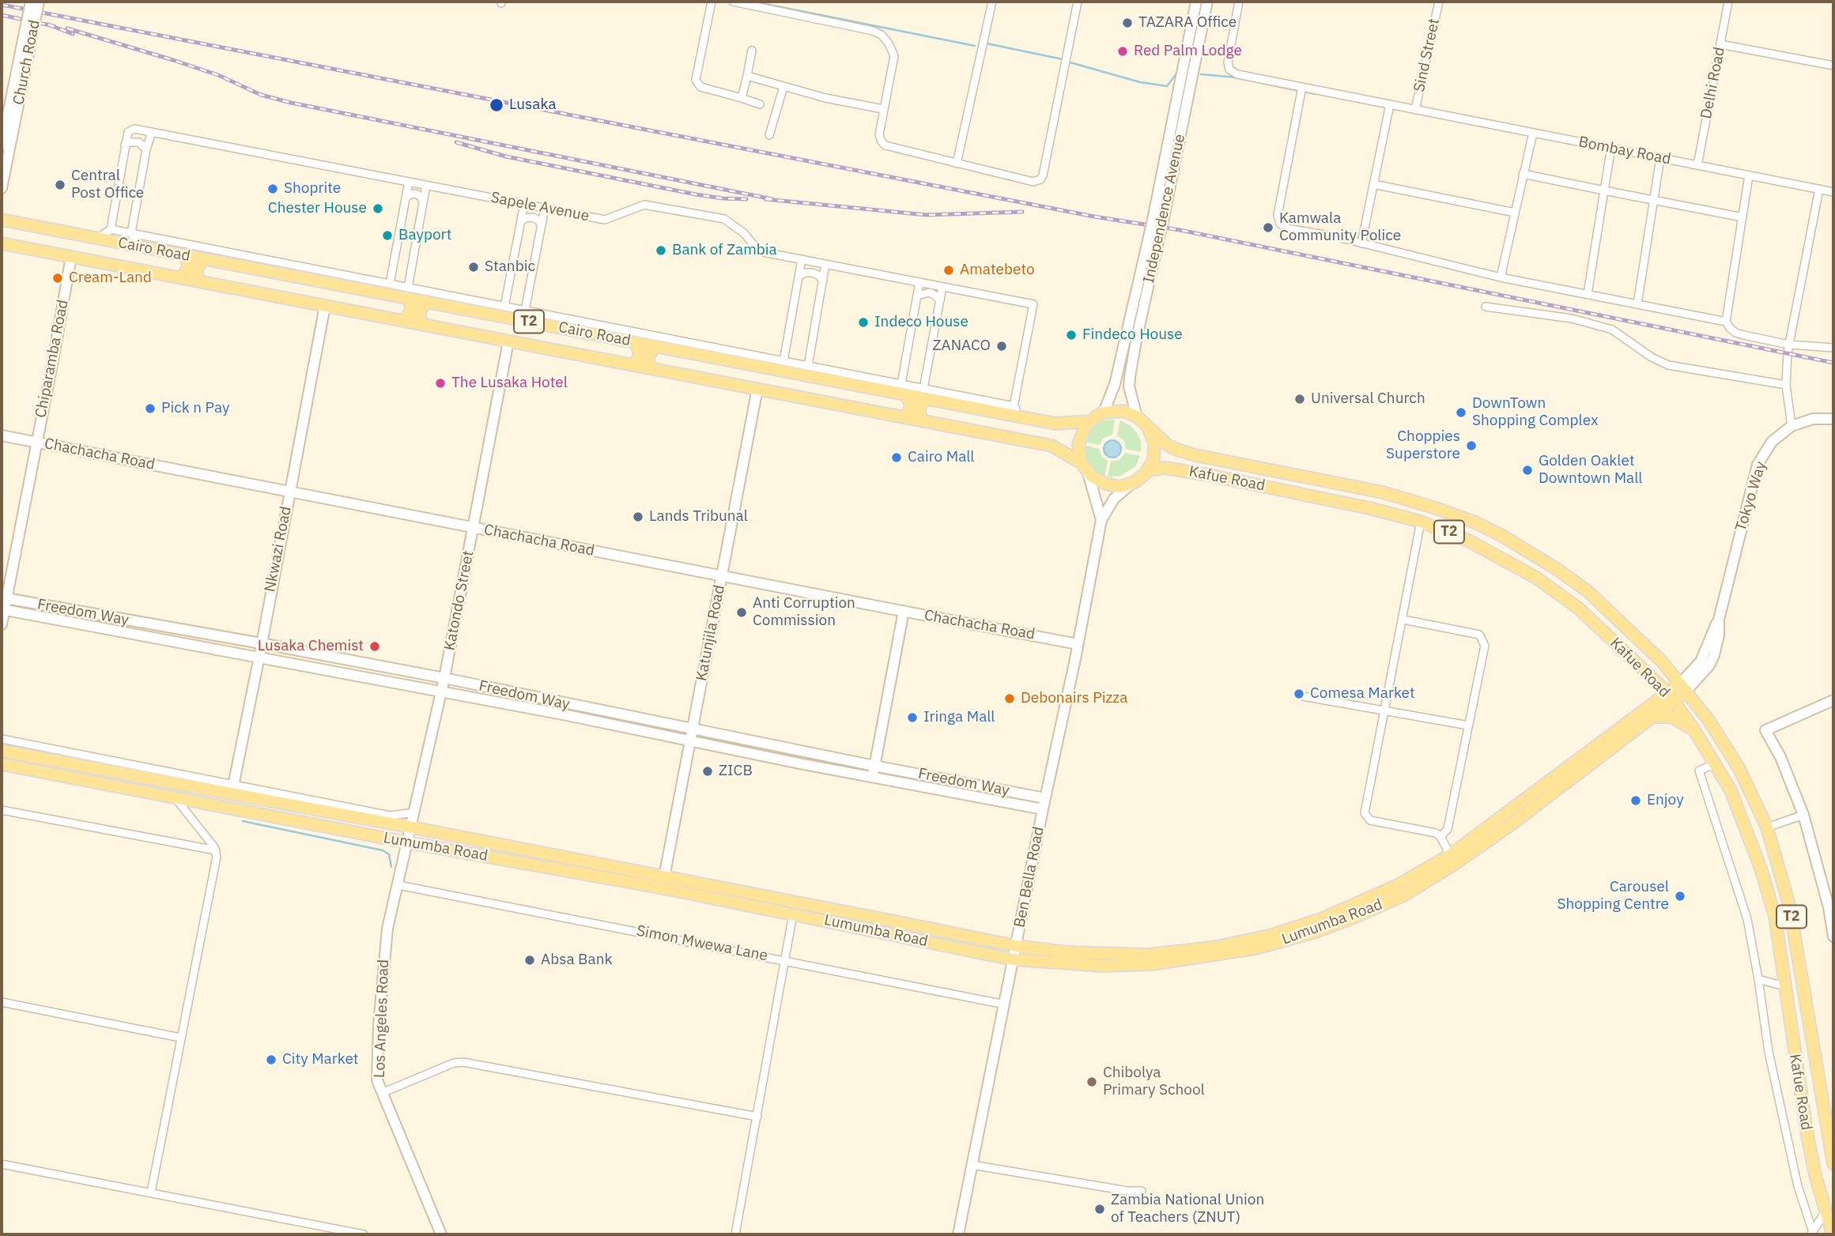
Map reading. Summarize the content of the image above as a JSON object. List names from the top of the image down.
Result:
{
  "streets": {
    "main road": [
      "Church Road",
      "Independence Avenue",
      "Cairo Road",
      "T2",
      "Chiparamba Road",
      "Chachacha Road",
      "Kafue Road",
      "Tokyo Way",
      "Nkwazi Road",
      "Katondo Street",
      "Freedom Way",
      "Katunjila Road",
      "Lumumba Road",
      "Ben Bella Road",
      "Los Angeles Road"
    ],
    "street": [
      "Sind Street",
      "Delhi Road",
      "Bombay Road",
      "Sapele Avenue",
      "Simon Mwewa Lane"
    ]
  },
  "crossings": [
    ["Sind Street", "Bombay Road"],
    ["Delhi Road", "Bombay Road"],
    ["Independence Avenue", "Cairo Road"],
    ["Independence Avenue", "Kafue Road"],
    ["Independence Avenue", "Ben Bella Road"],
    ["Cairo Road", "Chiparamba Road"],
    ["Cairo Road", "Kafue Road"],
    ["Cairo Road", "Nkwazi Road"],
    ["Cairo Road", "Katondo Street"],
    ["Cairo Road", "Katunjila Road"],
    ["Cairo Road", "Ben Bella Road"],
    ["Chiparamba Road", "Chachacha Road"],
    ["Chiparamba Road", "Freedom Way"],
    ["Chachacha Road", "Nkwazi Road"],
    ["Chachacha Road", "Katondo Street"],
    ["Chachacha Road", "Katunjila Road"],
    ["Chachacha Road", "Ben Bella Road"],
    ["Kafue Road", "Tokyo Way"],
    ["Kafue Road", "Lumumba Road"],
    ["Kafue Road", "Ben Bella Road"],
    ["Tokyo Way", "Lumumba Road"],
    ["Nkwazi Road", "Freedom Way"],
    ["Nkwazi Road", "Lumumba Road"],
    ["Katondo Street", "Freedom Way"],
    ["Katondo Street", "Lumumba Road"],
    ["Katondo Street", "Los Angeles Road"],
    ["Freedom Way", "Katunjila Road"],
    ["Freedom Way", "Ben Bella Road"],
    ["Katunjila Road", "Lumumba Road"],
    ["Lumumba Road", "Ben Bella Road"],
    ["Lumumba Road", "Los Angeles Road"],
    ["Ben Bella Road", "Simon Mwewa Lane"],
    ["Simon Mwewa Lane", "Los Angeles Road"]
  ],
  "places": [
    "TAZARA Office",
    "Red Palm Lodge",
    "Lusaka",
    "Central Post Office",
    "Shoprite",
    "Chester House",
    "Kamwala Community Police",
    "Bayport",
    "Bank of Zambia",
    "Stanbic",
    "Amatebeto",
    "Cream-Land",
    "Indeco House",
    "Findeco House",
    "ZANACO",
    "The Lusaka Hotel",
    "Universal Church",
    "Pick n Pay",
    "DownTown Shopping Complex",
    "Choppies Superstore",
    "Cairo Mall",
    "Golden Oaklet Downtown Mall",
    "Lands Tribunal",
    "Anti Corruption Commission",
    "Lusaka Chemist",
    "Comesa Market",
    "Debonairs Pizza",
    "Iringa Mall",
    "ZICB",
    "Enjoy",
    "Carousel Shopping Centre",
    "Absa Bank",
    "City Market",
    "Chibolya Primary School",
    "Zambia National Union of Teachers (ZNUT)"
  ]
}
